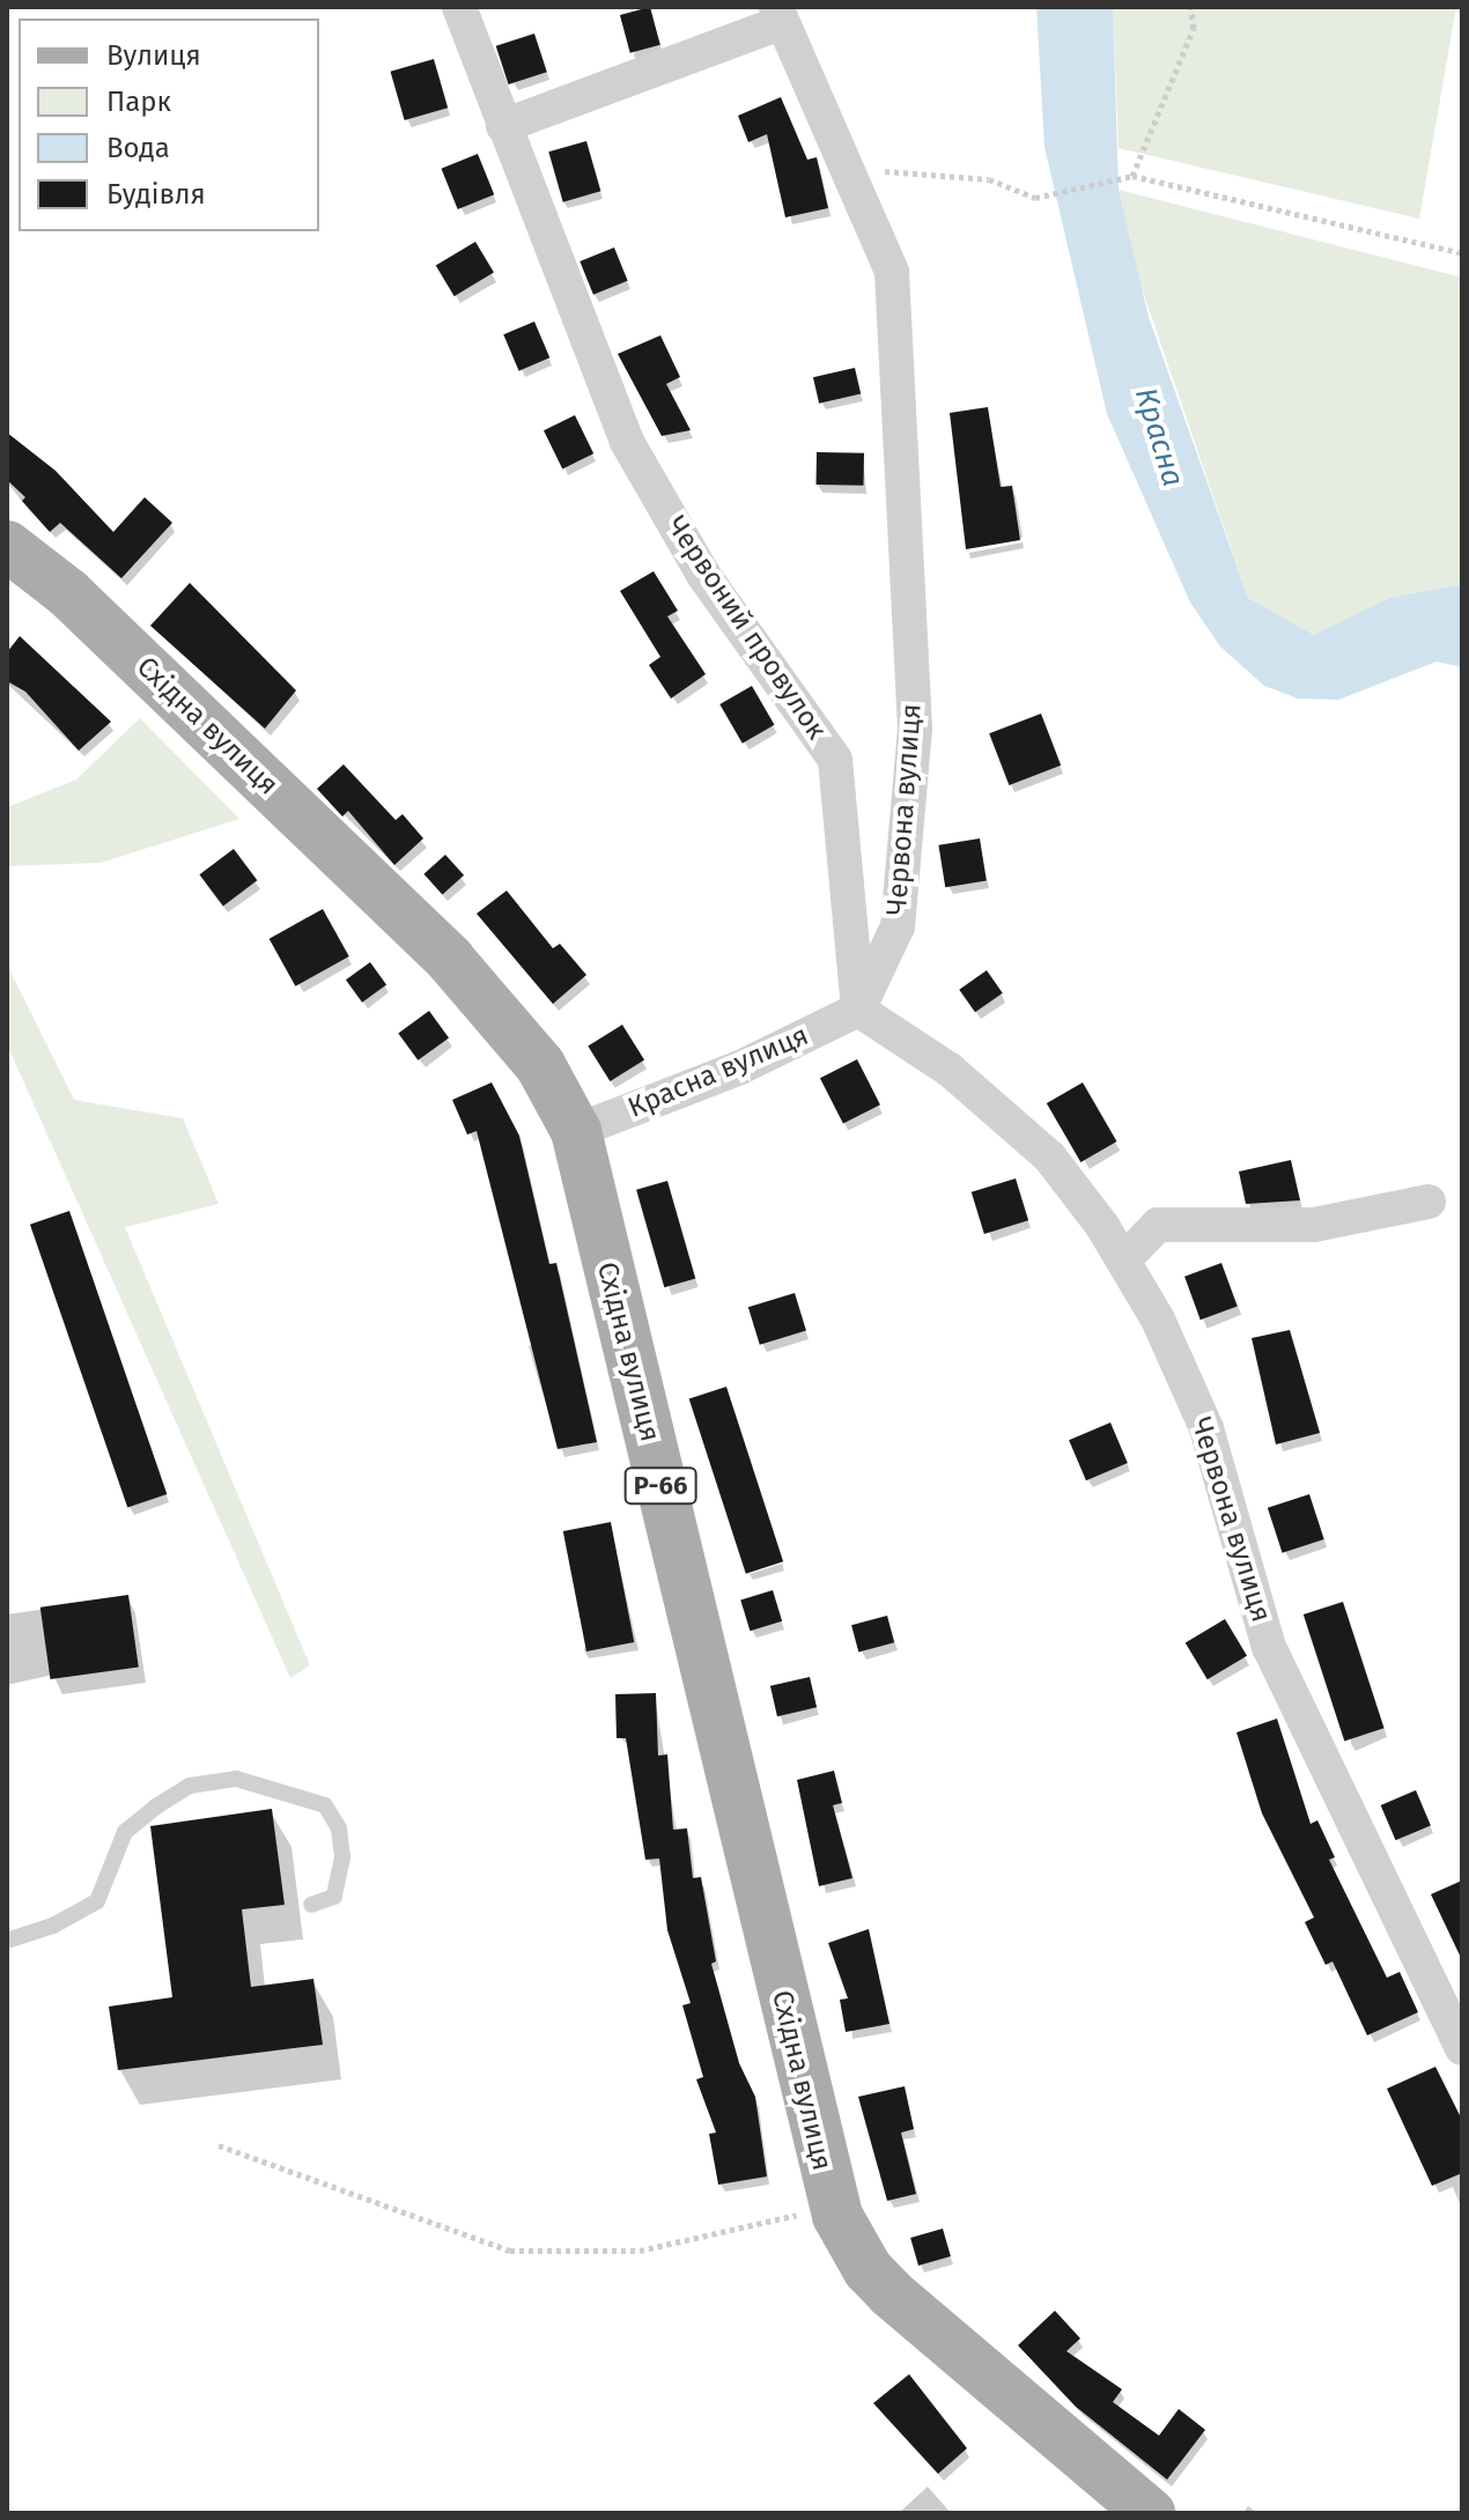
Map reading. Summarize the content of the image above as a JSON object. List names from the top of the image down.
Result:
{
  "streets": {
    "main road": ["Східна вулиця", "Р-66"],
    "street": ["Червоний провулок", "Червона вулиця", "Красна вулиця"]
  },
  "crossings": [
    ["Червоний провулок", "Червона вулиця"],
    ["Червоний провулок", "Красна вулиця"],
    ["Східна вулиця", "Красна вулиця"],
    ["Червона вулиця", "Красна вулиця"]
  ],
  "water": ["Красна"],
  "legend": [
    "Вулиця",
    "Парк",
    "Вода",
    "Будівля"
  ]
}
